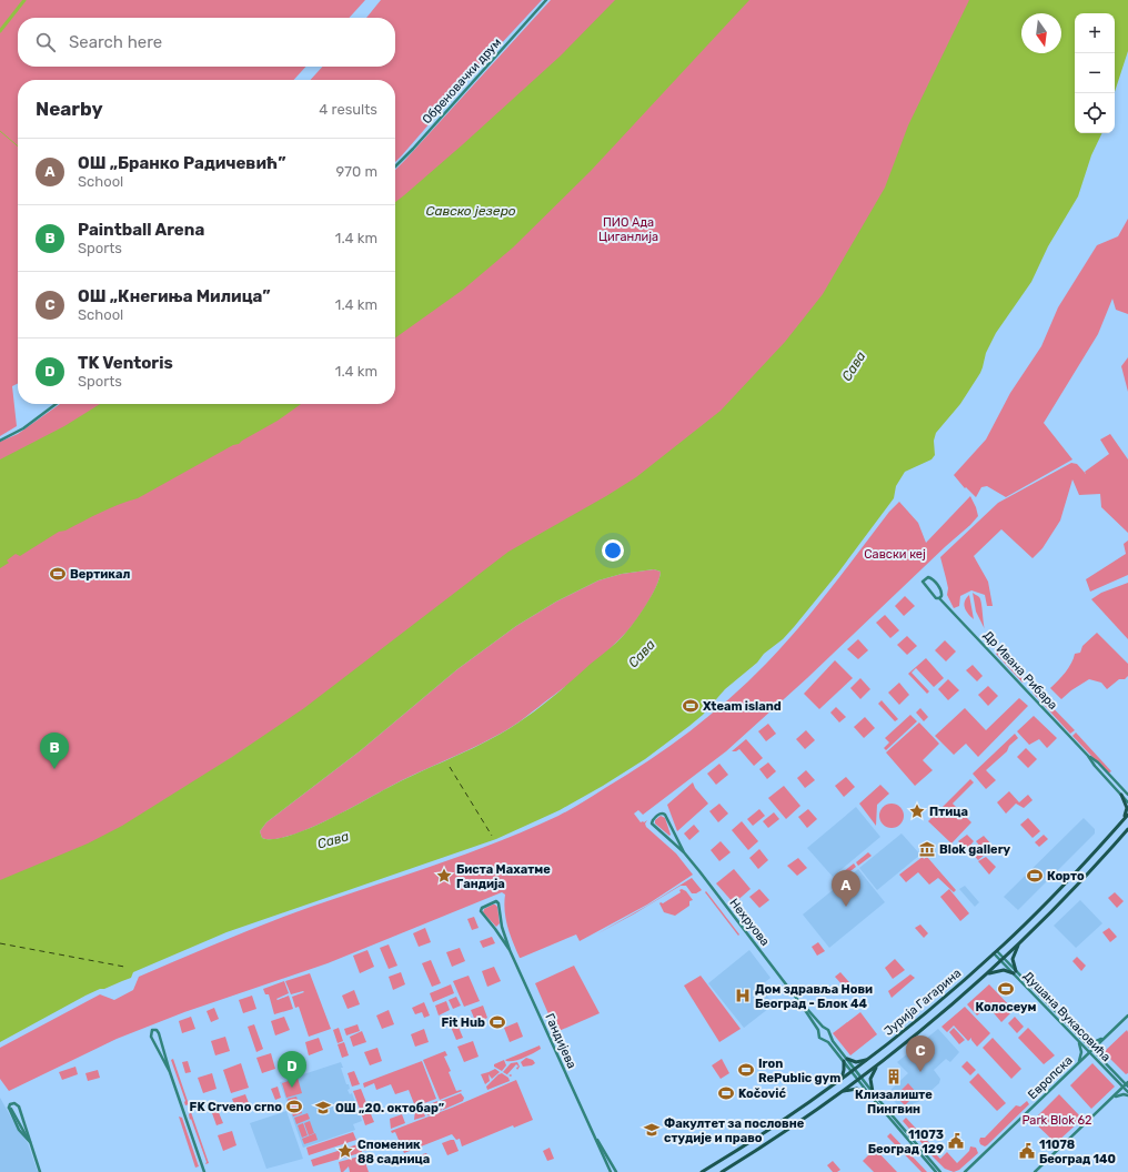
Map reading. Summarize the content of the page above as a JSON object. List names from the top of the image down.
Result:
{
  "streets": {
    "main road": ["Јурија Гагарина"],
    "street": [
      "Обреновачки друм",
      "Др Ивана Рибара",
      "Нехруова",
      "Душана Вукасовића",
      "Гандијева",
      "Европска"
    ]
  },
  "crossings": [
    ["Јурија Гагарина", "Душана Вукасовића"],
    ["Душана Вукасовића", "Европска"]
  ],
  "water": ["Савско језеро", "Сава"],
  "parks": ["ПИО Ада Циганлија", "Савски кеј", "Park Blok 62"],
  "places": {
    "sports": [
      "Вертикал",
      "Xteam island",
      "Корто",
      "Колосеум",
      "Fit Hub",
      "Iron RePublic gym",
      "Kočović",
      "FK Crveno crno"
    ],
    "place": ["Птица", "Биста Махатме Гандија", "Споменик 88 садница"],
    "museum": ["Blok gallery"],
    "hospital": ["Дом здравља Нови Београд - Блок 44"],
    "building": ["Клизалиште Пингвин"],
    "school or university": ["ОШ „20. октобар”", "Факултет за пословне студије и право"],
    "public building": ["11073 Београд 129", "11078 Београд 140"]
  },
  "north": "bottom",
  "page": {
    "map_buttons": ["+", "−"],
    "search": "Search here",
    "heading": ["Nearby", "4 results"],
    "list": [
      {
        "mark": "A",
        "name": "ОШ „Бранко Радичевић”",
        "note": "School",
        "value": "970 m"
      },
      {
        "mark": "B",
        "name": "Paintball Arena",
        "note": "Sports",
        "value": "1.4 km"
      },
      {
        "mark": "C",
        "name": "ОШ „Кнегиња Милица”",
        "note": "School",
        "value": "1.4 km"
      },
      {
        "mark": "D",
        "name": "TK Ventoris",
        "note": "Sports",
        "value": "1.4 km"
      }
    ],
    "pins": [
      "B",
      "A",
      "C",
      "D"
    ]
  }
}
